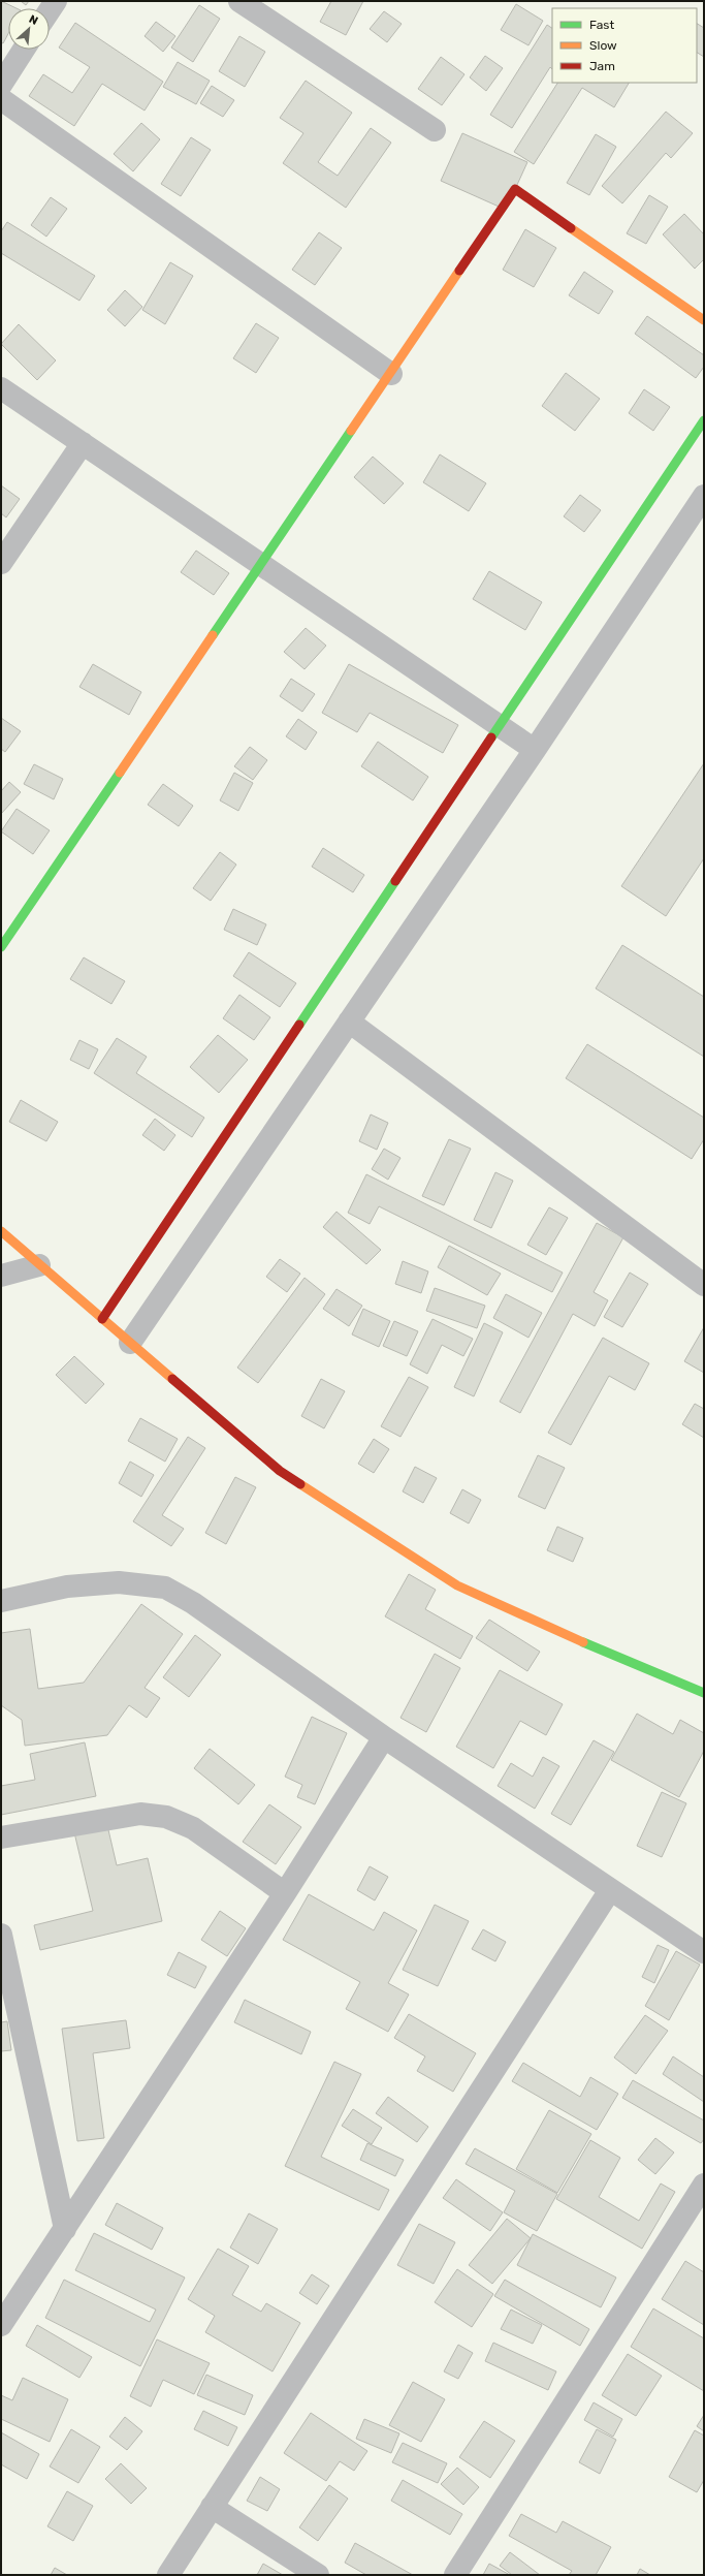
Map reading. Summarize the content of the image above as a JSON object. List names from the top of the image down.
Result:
{
  "legend": ["Fast", "Slow", "Jam"],
  "north": "top right"
}
